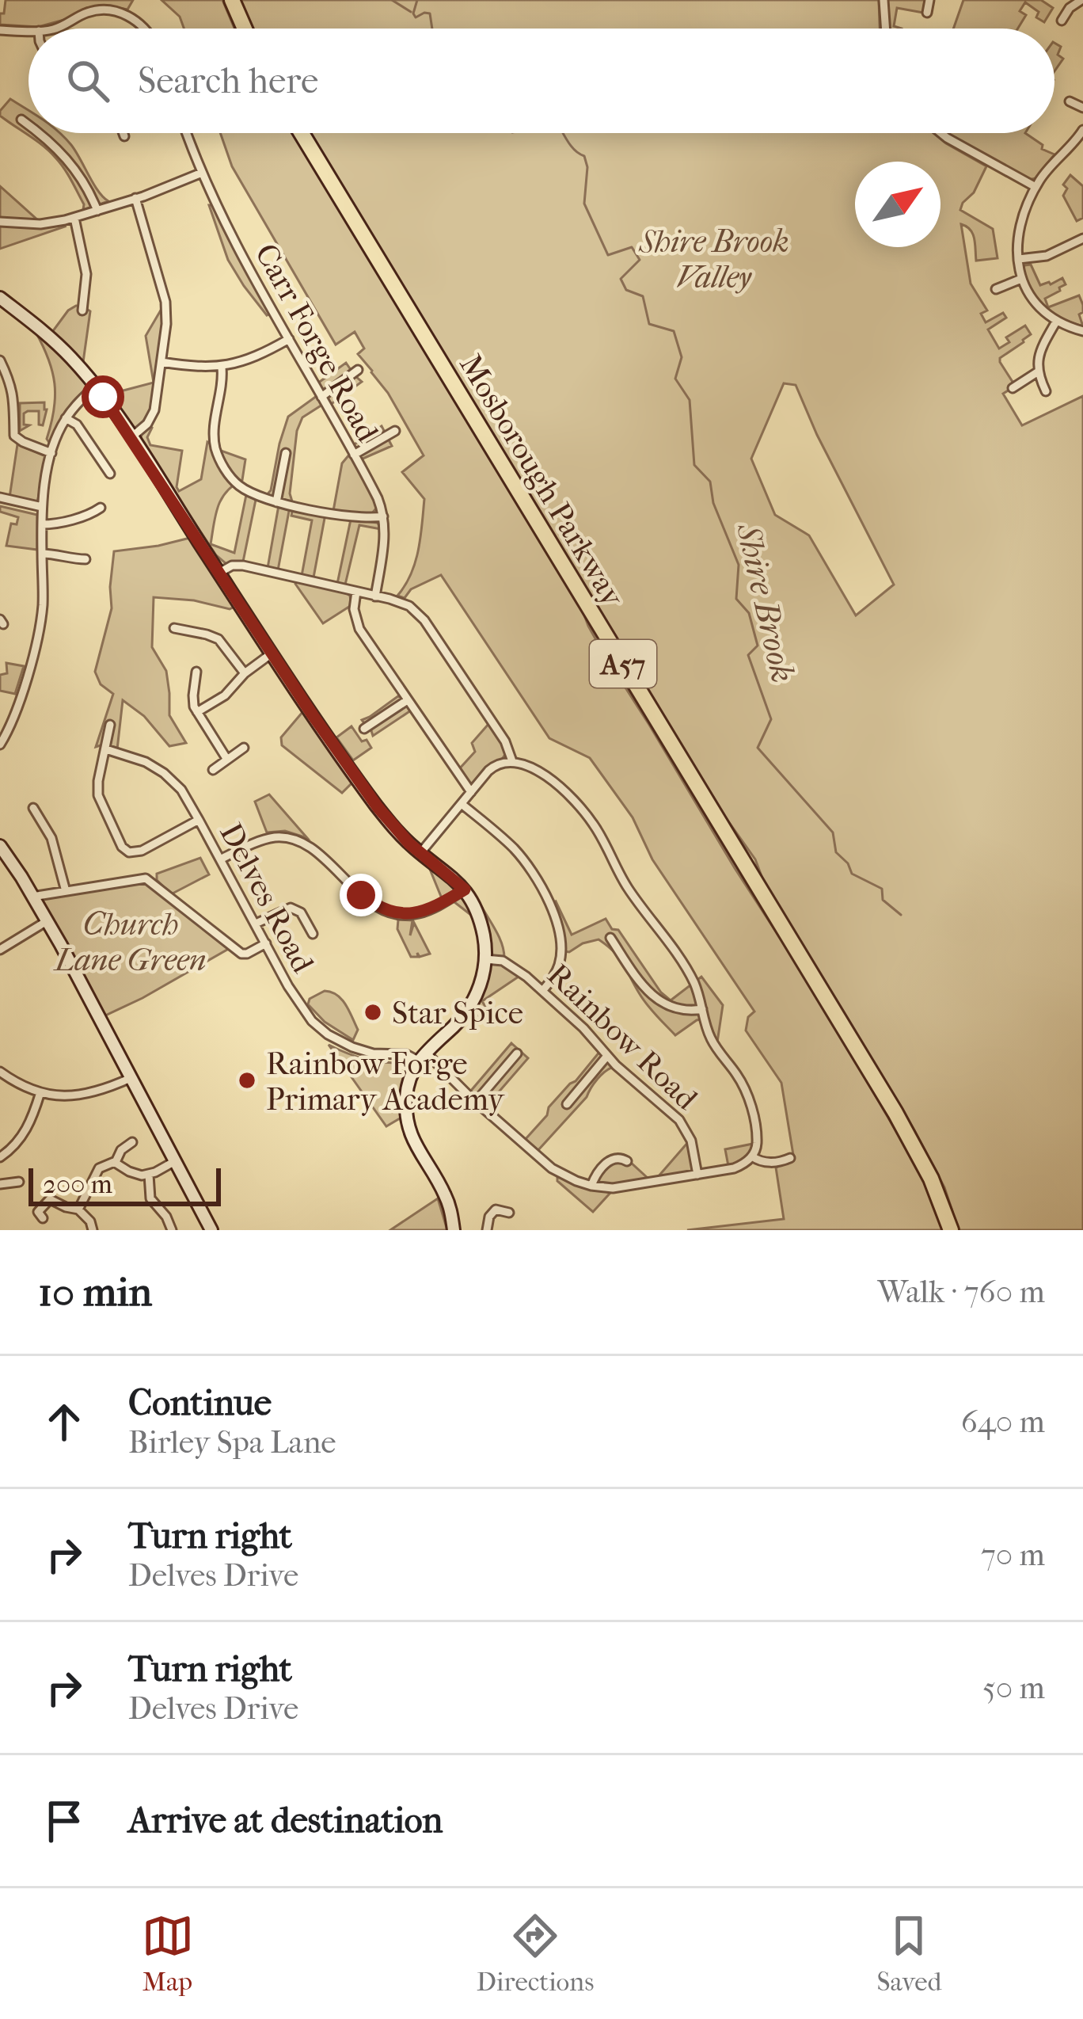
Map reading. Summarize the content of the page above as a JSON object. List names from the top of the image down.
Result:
{
  "streets": {
    "highway": ["Mosborough Parkway", "A57"],
    "street": ["Carr Forge Road", "Delves Road", "Rainbow Road"]
  },
  "water": ["Shire Brook"],
  "parks": ["Shire Brook Valley", "Church Lane Green"],
  "places": ["Star Spice", "Rainbow Forge Primary Academy"],
  "scale_bar": "200 m",
  "north": "top right",
  "page": {
    "search": "Search here",
    "scale": "200 m",
    "heading": ["10 min", "Walk · 760 m"],
    "list": [
      ["Continue", "Birley Spa Lane", "640 m"],
      ["Turn right", "Delves Drive", "70 m"],
      ["Turn right", "Delves Drive", "50 m"],
      "Arrive at destination"
    ],
    "nav": ["Map", "Directions", "Saved"]
  }
}
